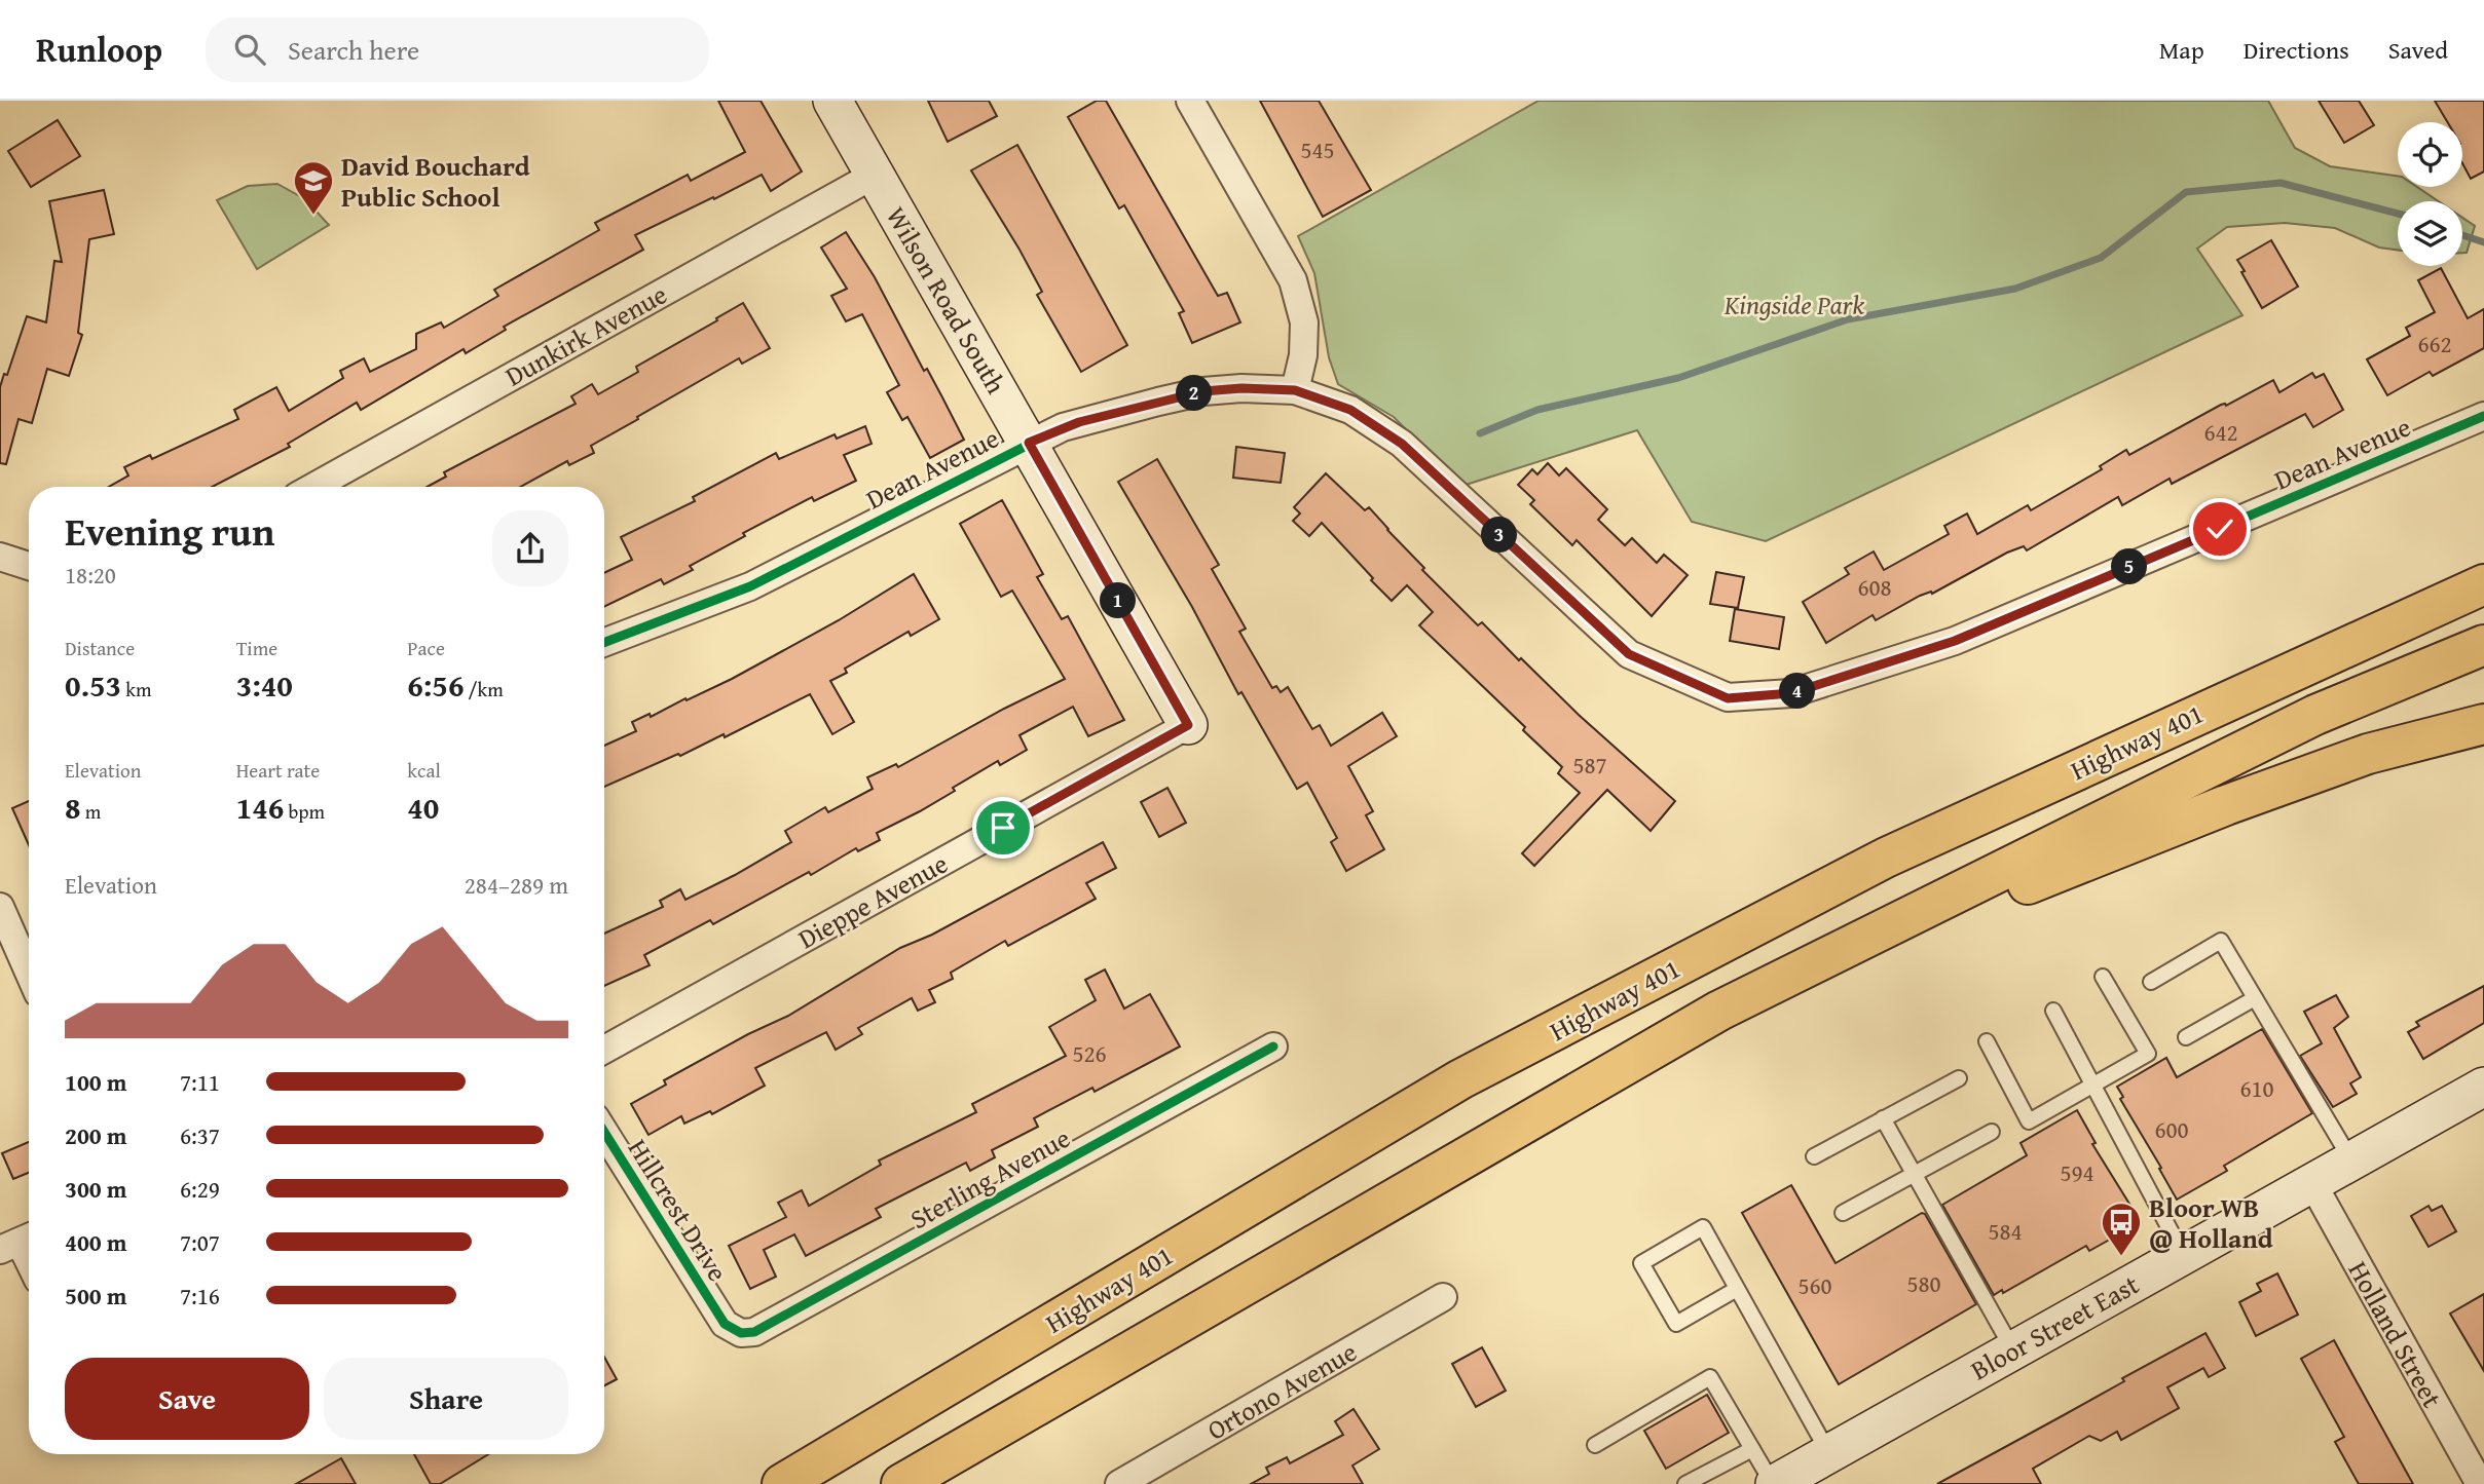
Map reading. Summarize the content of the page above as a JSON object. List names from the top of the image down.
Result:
{
  "streets": {
    "highway": ["Highway 401"],
    "main road": ["Wilson Road South", "Bloor Street East"],
    "street": [
      "Dunkirk Avenue",
      "Dean Avenue",
      "Dieppe Avenue",
      "Sterling Avenue",
      "Hillcrest Drive",
      "Holland Street",
      "Ortono Avenue"
    ]
  },
  "crossings": [
    ["Wilson Road South", "Dunkirk Avenue"],
    ["Wilson Road South", "Dean Avenue"],
    ["Wilson Road South", "Dieppe Avenue"],
    ["Sterling Avenue", "Hillcrest Drive"],
    ["Bloor Street East", "Holland Street"]
  ],
  "parks": ["Kingside Park"],
  "places": {
    "school or university": ["David Bouchard Public School"],
    "bus stop": ["Bloor WB @ Holland"]
  },
  "house_numbers": [
    "545",
    "662",
    "642",
    "608",
    "587",
    "526",
    "610",
    "600",
    "594",
    "584",
    "580",
    "560"
  ],
  "page": {
    "header": "Runloop",
    "search": "Search here",
    "nav": ["Map", "Directions", "Saved"],
    "pins": [
      "2",
      "3",
      "5",
      "1",
      "4"
    ],
    "heading": ["Evening run", "18:20"],
    "stats": [
      ["Distance", "0.53 km"],
      ["Time", "3:40"],
      ["Pace", "6:56 /km"],
      ["Elevation", "8 m"],
      ["Heart rate", "146 bpm"],
      ["kcal", "40"]
    ],
    "chart": ["Elevation", "284–289 m"],
    "list": [
      {
        "name": "100 m",
        "note": "7:11"
      },
      {
        "name": "200 m",
        "note": "6:37"
      },
      {
        "name": "300 m",
        "note": "6:29"
      },
      {
        "name": "400 m",
        "note": "7:07"
      },
      {
        "name": "500 m",
        "note": "7:16"
      }
    ],
    "buttons": ["Save", "Share"]
  }
}
